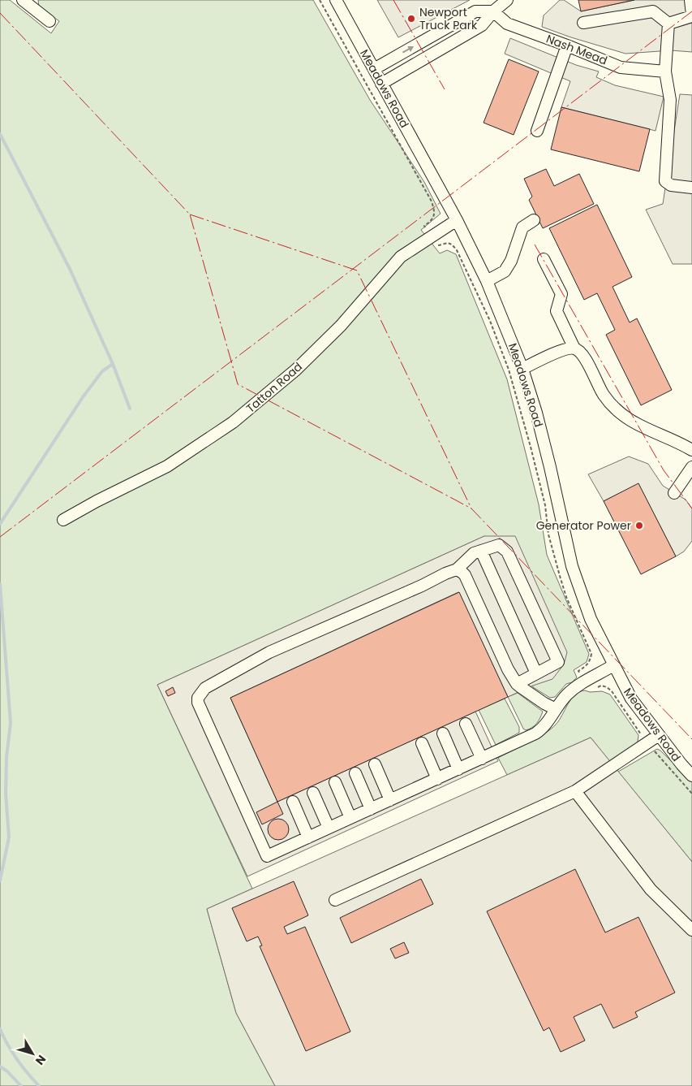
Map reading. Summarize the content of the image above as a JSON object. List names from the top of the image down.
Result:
{
  "streets": {
    "street": ["Nash Mead", "Meadows Road", "Tatton Road"]
  },
  "crossings": [
    ["Meadows Road", "Tatton Road"]
  ],
  "places": ["Newport Truck Park", "Generator Power"],
  "north": "bottom right"
}
